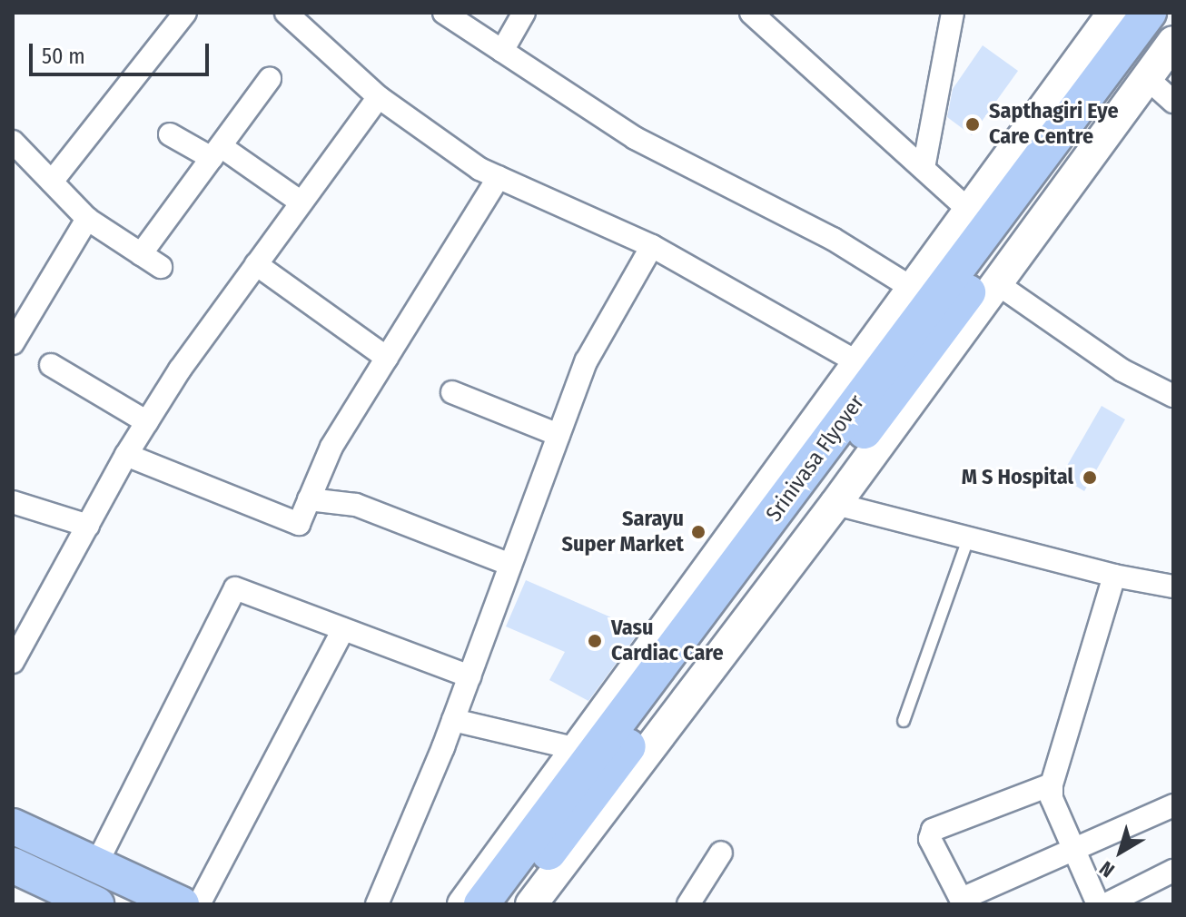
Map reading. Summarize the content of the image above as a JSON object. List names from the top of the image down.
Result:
{
  "streets": {
    "main road": ["Srinivasa Flyover"]
  },
  "places": [
    "Sapthagiri Eye Care Centre",
    "M S Hospital",
    "Sarayu Super Market",
    "Vasu Cardiac Care"
  ],
  "scale_bar": "50 m",
  "north": "bottom left"
}
